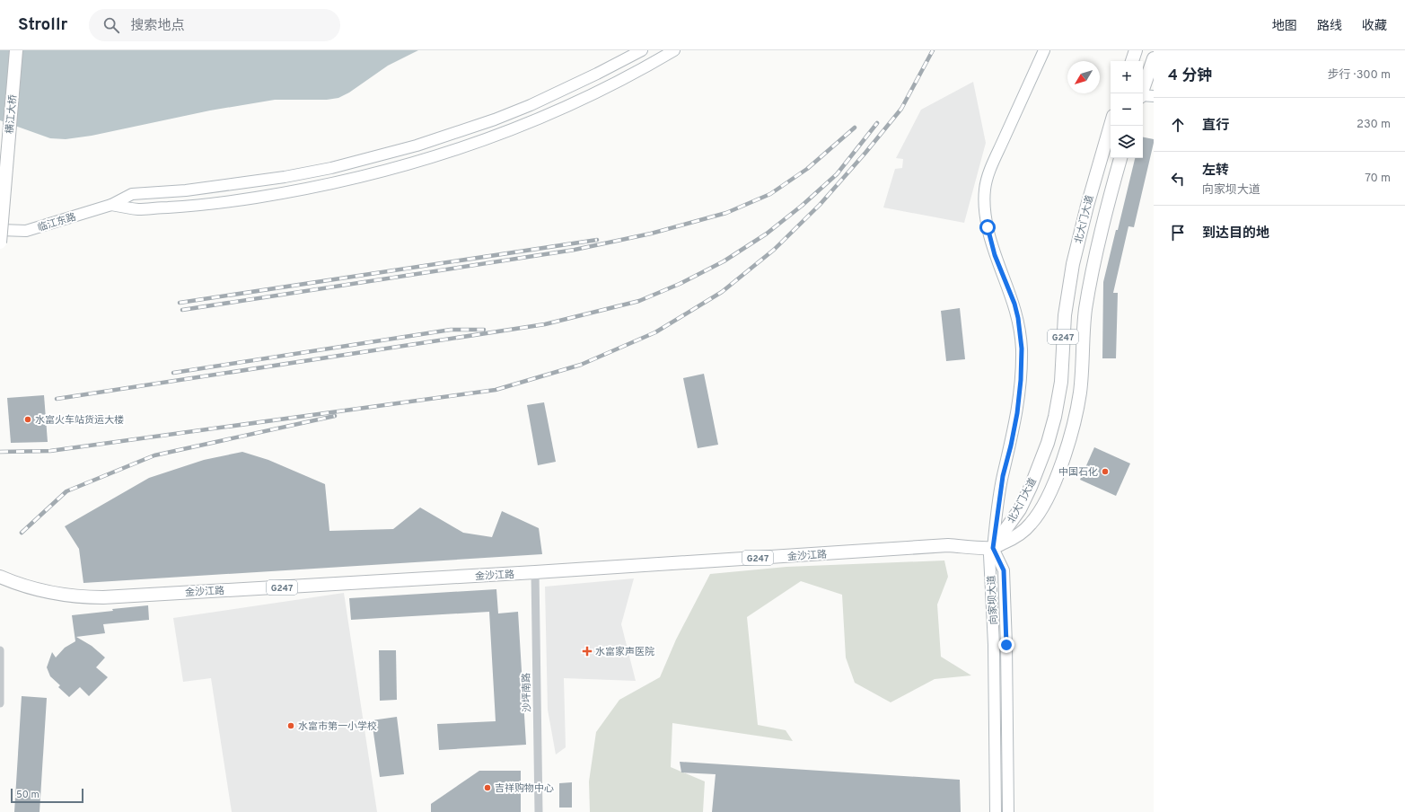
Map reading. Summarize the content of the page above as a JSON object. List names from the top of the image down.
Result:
{
  "streets": {
    "highway": [
      "横江大桥",
      "北大门大道",
      "G247",
      "金沙江路"
    ],
    "main road": ["临江东路", "向家坝大道"],
    "street": ["沙坪南路"]
  },
  "crossings": [
    ["北大门大道", "金沙江路"],
    ["北大门大道", "向家坝大道"],
    ["金沙江路", "向家坝大道"],
    ["金沙江路", "沙坪南路"]
  ],
  "places": {
    "other": [
      "水富火车站货运大楼",
      "中国石化",
      "水富市第一小学校",
      "吉祥购物中心"
    ],
    "health": ["水富家声医院"]
  },
  "scale_bar": "50 m",
  "north": "bottom left",
  "page": {
    "header": "Strollr",
    "search": "搜索地点",
    "nav": ["地图", "路线", "收藏"],
    "heading": ["4 分钟", "步行 · 300 m"],
    "map_buttons": ["+", "−"],
    "list": [
      ["直行", "230 m"],
      ["左转", "向家坝大道", "70 m"],
      "到达目的地"
    ],
    "scale": "50 m"
  }
}
